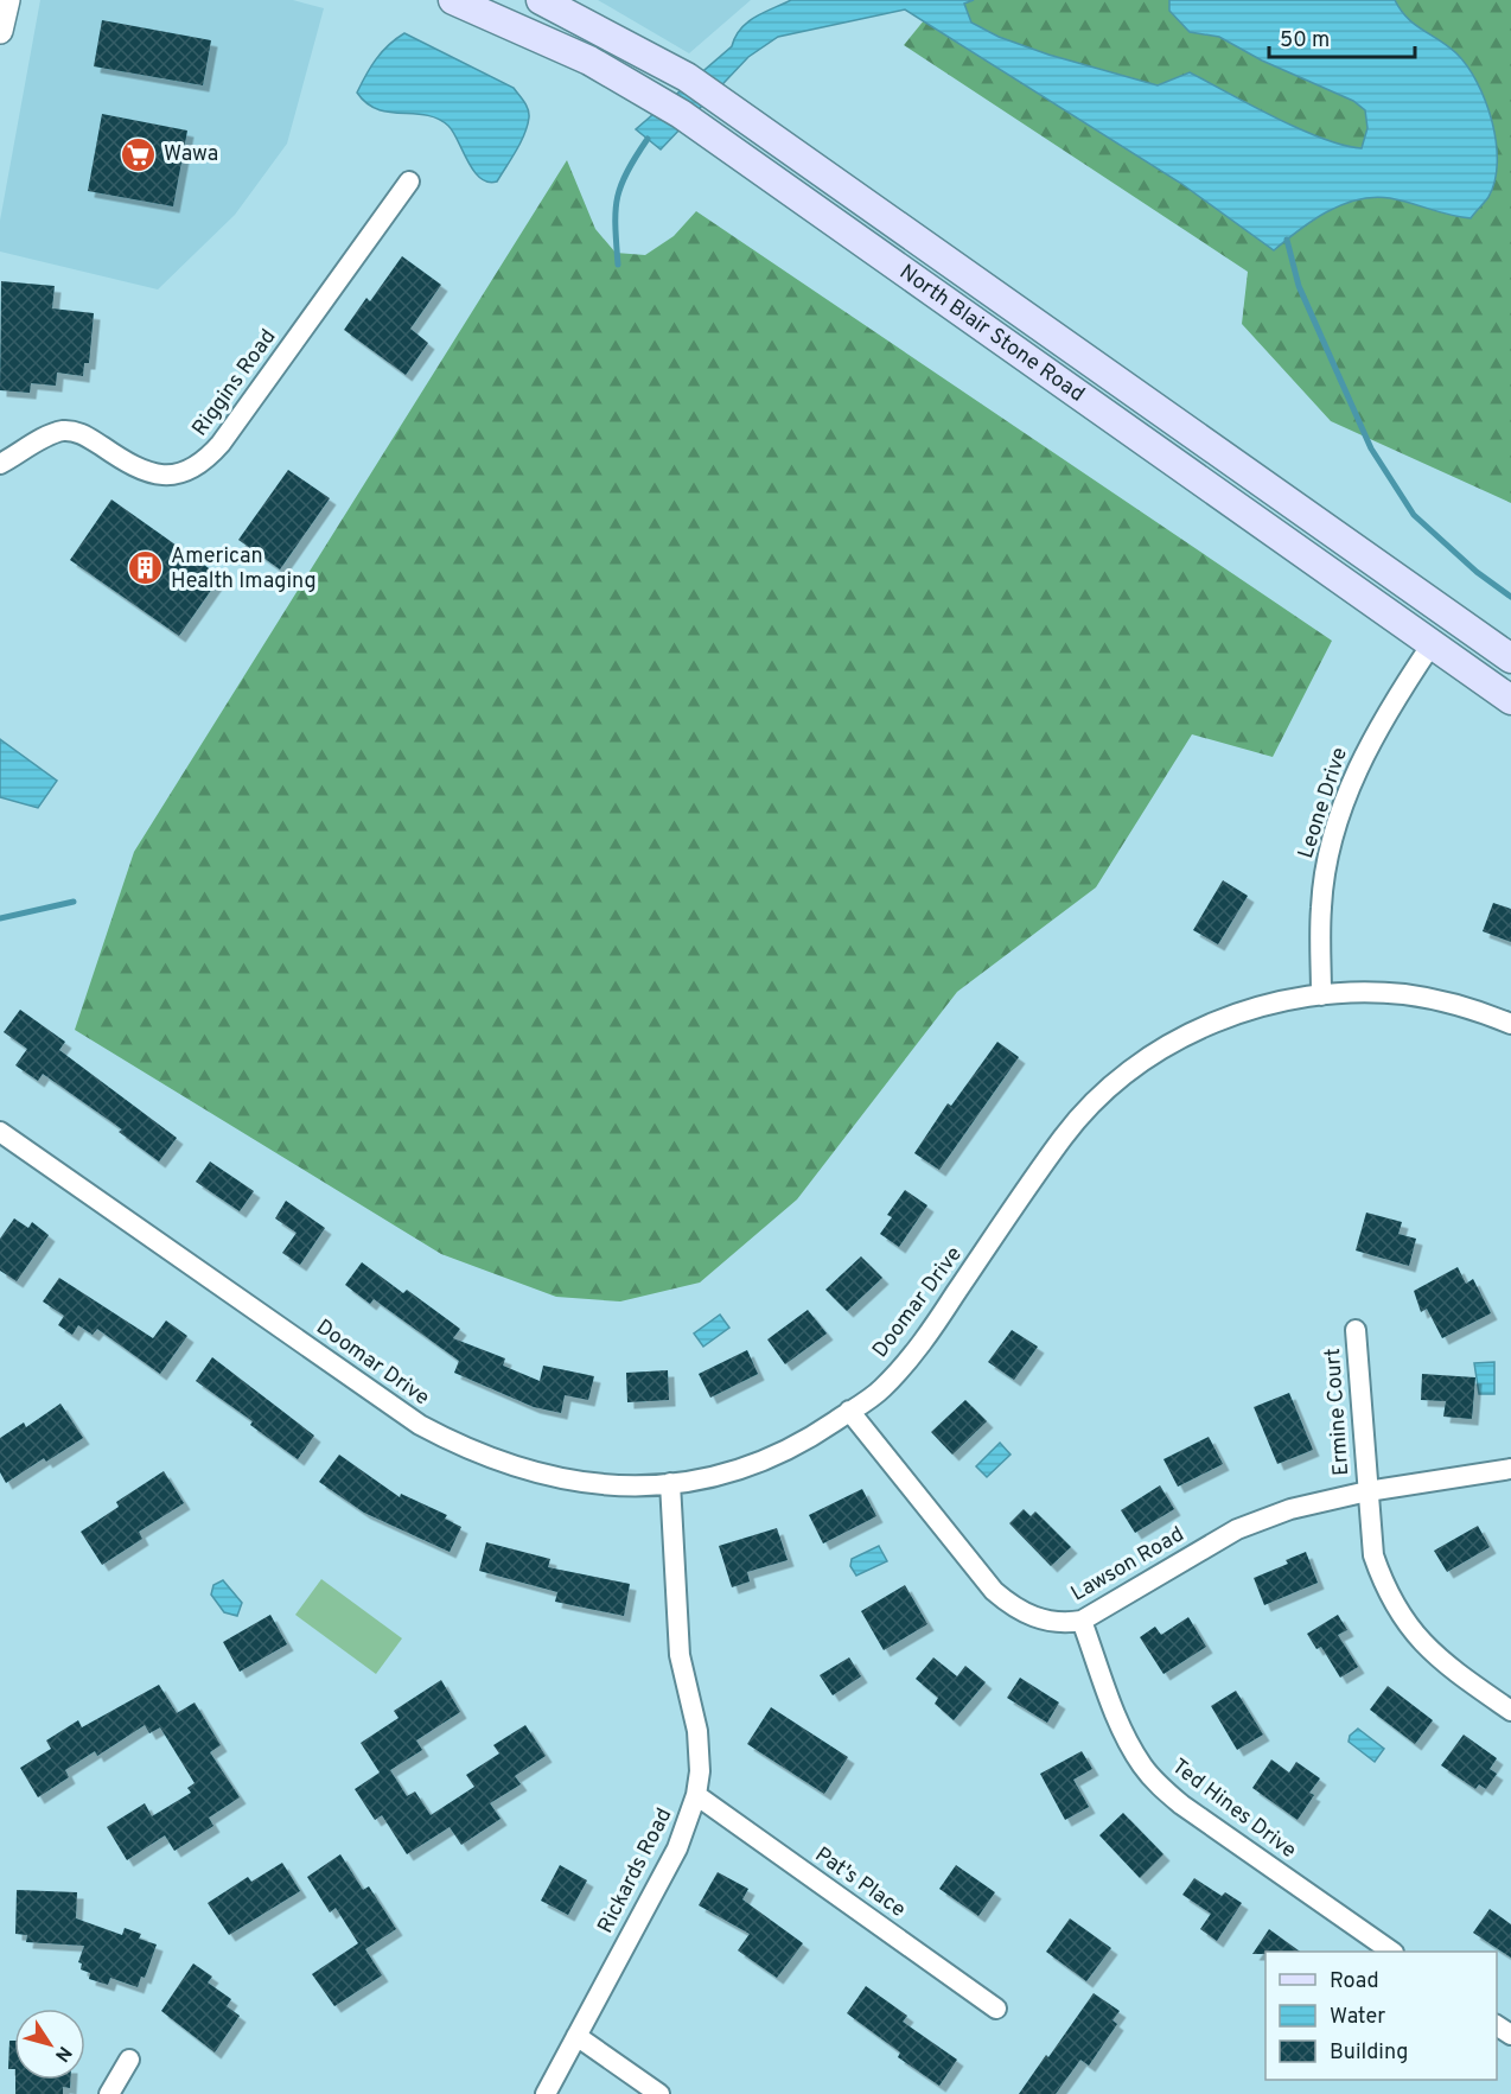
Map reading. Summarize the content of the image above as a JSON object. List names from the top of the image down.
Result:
{
  "streets": {
    "main road": ["North Blair Stone Road"],
    "street": [
      "Riggins Road",
      "Leone Drive",
      "Doomar Drive",
      "Ermine Court",
      "Lawson Road",
      "Ted Hines Drive",
      "Rickards Road",
      "Pat's Place"
    ]
  },
  "crossings": [
    ["North Blair Stone Road", "Leone Drive"],
    ["Leone Drive", "Doomar Drive"],
    ["Doomar Drive", "Lawson Road"],
    ["Doomar Drive", "Rickards Road"],
    ["Ermine Court", "Lawson Road"],
    ["Lawson Road", "Ted Hines Drive"],
    ["Rickards Road", "Pat's Place"]
  ],
  "places": {
    "supermarket": ["Wawa"],
    "building": ["American Health Imaging"]
  },
  "legend": ["Road", "Water", "Building"],
  "scale_bar": "50 m",
  "north": "bottom right"
}
